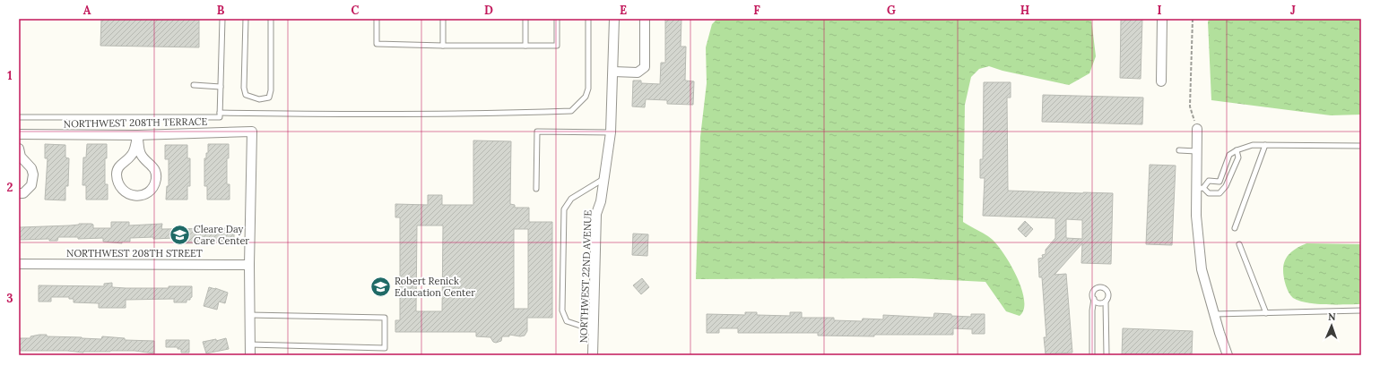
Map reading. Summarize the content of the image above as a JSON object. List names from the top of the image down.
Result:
{
  "streets": {
    "street": ["NORTHWEST 208TH TERRACE", "NORTHWEST 208TH STREET", "NORTHWEST 22ND AVENUE"]
  },
  "crossings": [
    ["NORTHWEST 208TH TERRACE", "NORTHWEST 208TH STREET"]
  ],
  "places": {
    "school or university": ["Cleare Day Care Center", "Robert Renick Education Center"]
  },
  "north": "top",
  "grid": {
    "columns": [
      "A",
      "B",
      "C",
      "D",
      "E",
      "F",
      "G",
      "H",
      "I",
      "J"
    ],
    "rows": ["1", "2", "3"]
  }
}
